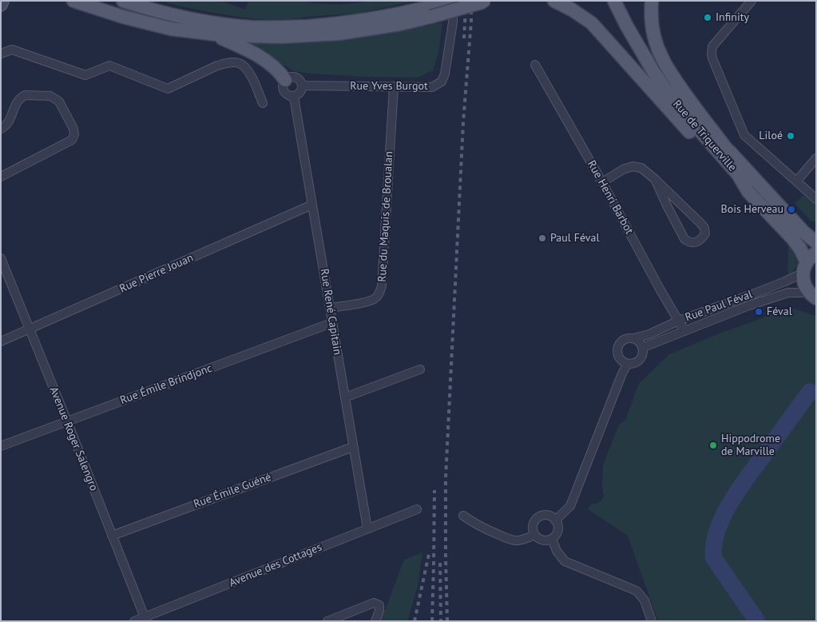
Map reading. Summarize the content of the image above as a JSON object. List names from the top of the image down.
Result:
{
  "streets": {
    "main road": ["Rue de Triquerville"],
    "street": [
      "Rue Yves Burgot",
      "Rue Henri Barbot",
      "Rue du Maquis de Broualan",
      "Rue Pierre Jouan",
      "Rue Paul Féval",
      "Rue René Capitain",
      "Rue Émile Brindjonc",
      "Avenue Roger Salengro",
      "Rue Émile Guéné",
      "Avenue des Cottages"
    ]
  },
  "crossings": [
    ["Rue Yves Burgot", "Rue du Maquis de Broualan"],
    ["Rue Yves Burgot", "Rue René Capitain"],
    ["Rue de Triquerville", "Rue Paul Féval"],
    ["Rue Henri Barbot", "Rue Paul Féval"],
    ["Rue du Maquis de Broualan", "Rue René Capitain"],
    ["Rue Pierre Jouan", "Rue René Capitain"],
    ["Rue Pierre Jouan", "Avenue Roger Salengro"],
    ["Rue René Capitain", "Rue Émile Brindjonc"],
    ["Rue René Capitain", "Rue Émile Guéné"],
    ["Rue René Capitain", "Avenue des Cottages"],
    ["Rue Émile Brindjonc", "Avenue Roger Salengro"],
    ["Avenue Roger Salengro", "Rue Émile Guéné"],
    ["Avenue Roger Salengro", "Avenue des Cottages"]
  ],
  "places": [
    "Infinity",
    "Liloé",
    "Bois Herveau",
    "Paul Féval",
    "Féval",
    "Hippodrome de Marville"
  ]
}
